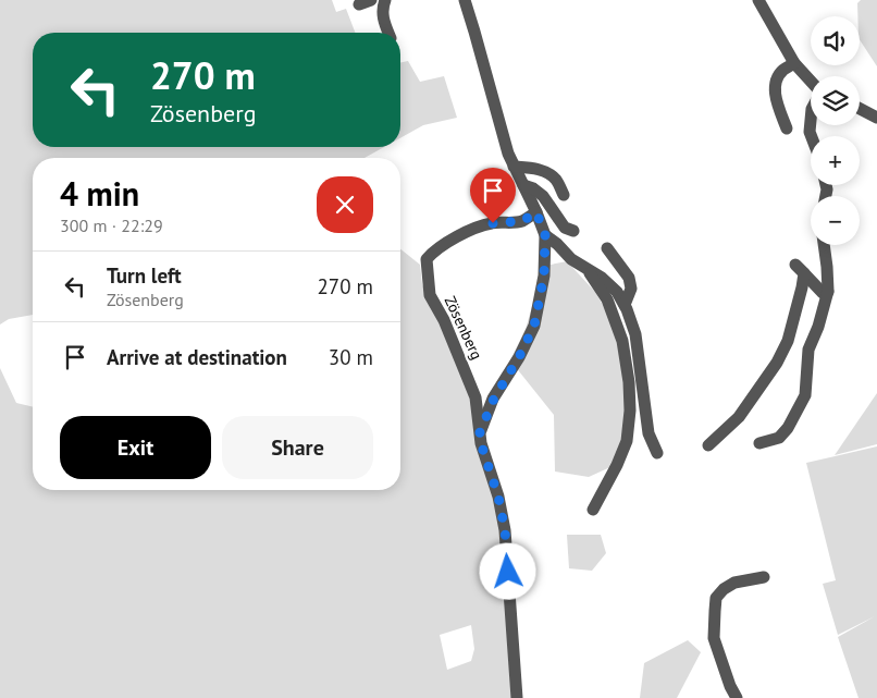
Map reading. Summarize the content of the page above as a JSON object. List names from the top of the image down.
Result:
{
  "streets": {
    "street": ["Zösenberg"]
  },
  "page": {
    "map_buttons": ["+", "−"],
    "turn": ["270 m", "Zösenberg"],
    "heading": ["4 min", "300 m · 22:29"],
    "list": [
      {
        "name": "Turn left",
        "note": "Zösenberg",
        "value": "270 m"
      },
      {
        "name": "Arrive at destination",
        "value": "30 m"
      }
    ],
    "buttons": ["Exit", "Share"]
  }
}
